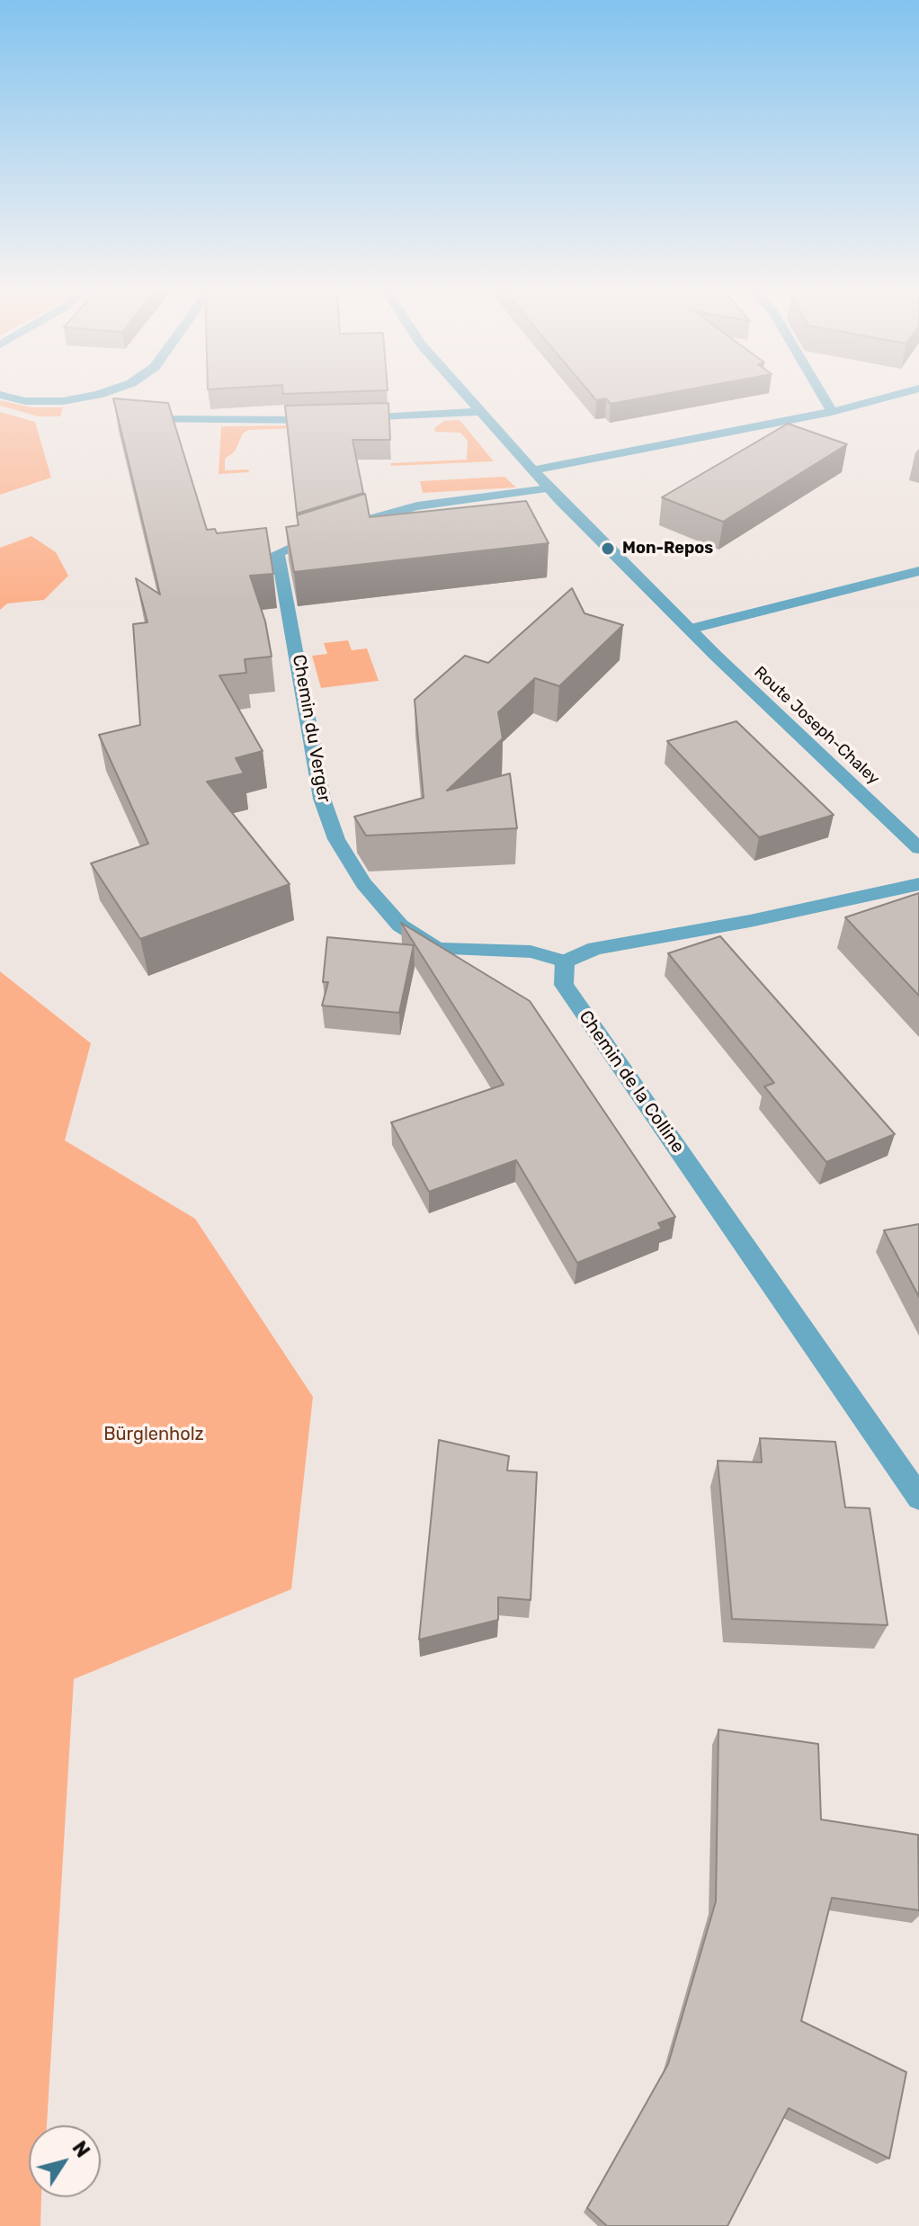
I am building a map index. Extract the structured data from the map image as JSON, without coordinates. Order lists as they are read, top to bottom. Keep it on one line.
{"streets":{"street":["Route Joseph-Chaley","Chemin du Verger","Chemin de la Colline"]},"crossings":[["Route Joseph-Chaley","Chemin du Verger"],["Chemin du Verger","Chemin de la Colline"]],"parks":["Bürglenholz"],"places":["Mon-Repos"],"north":"top right"}
